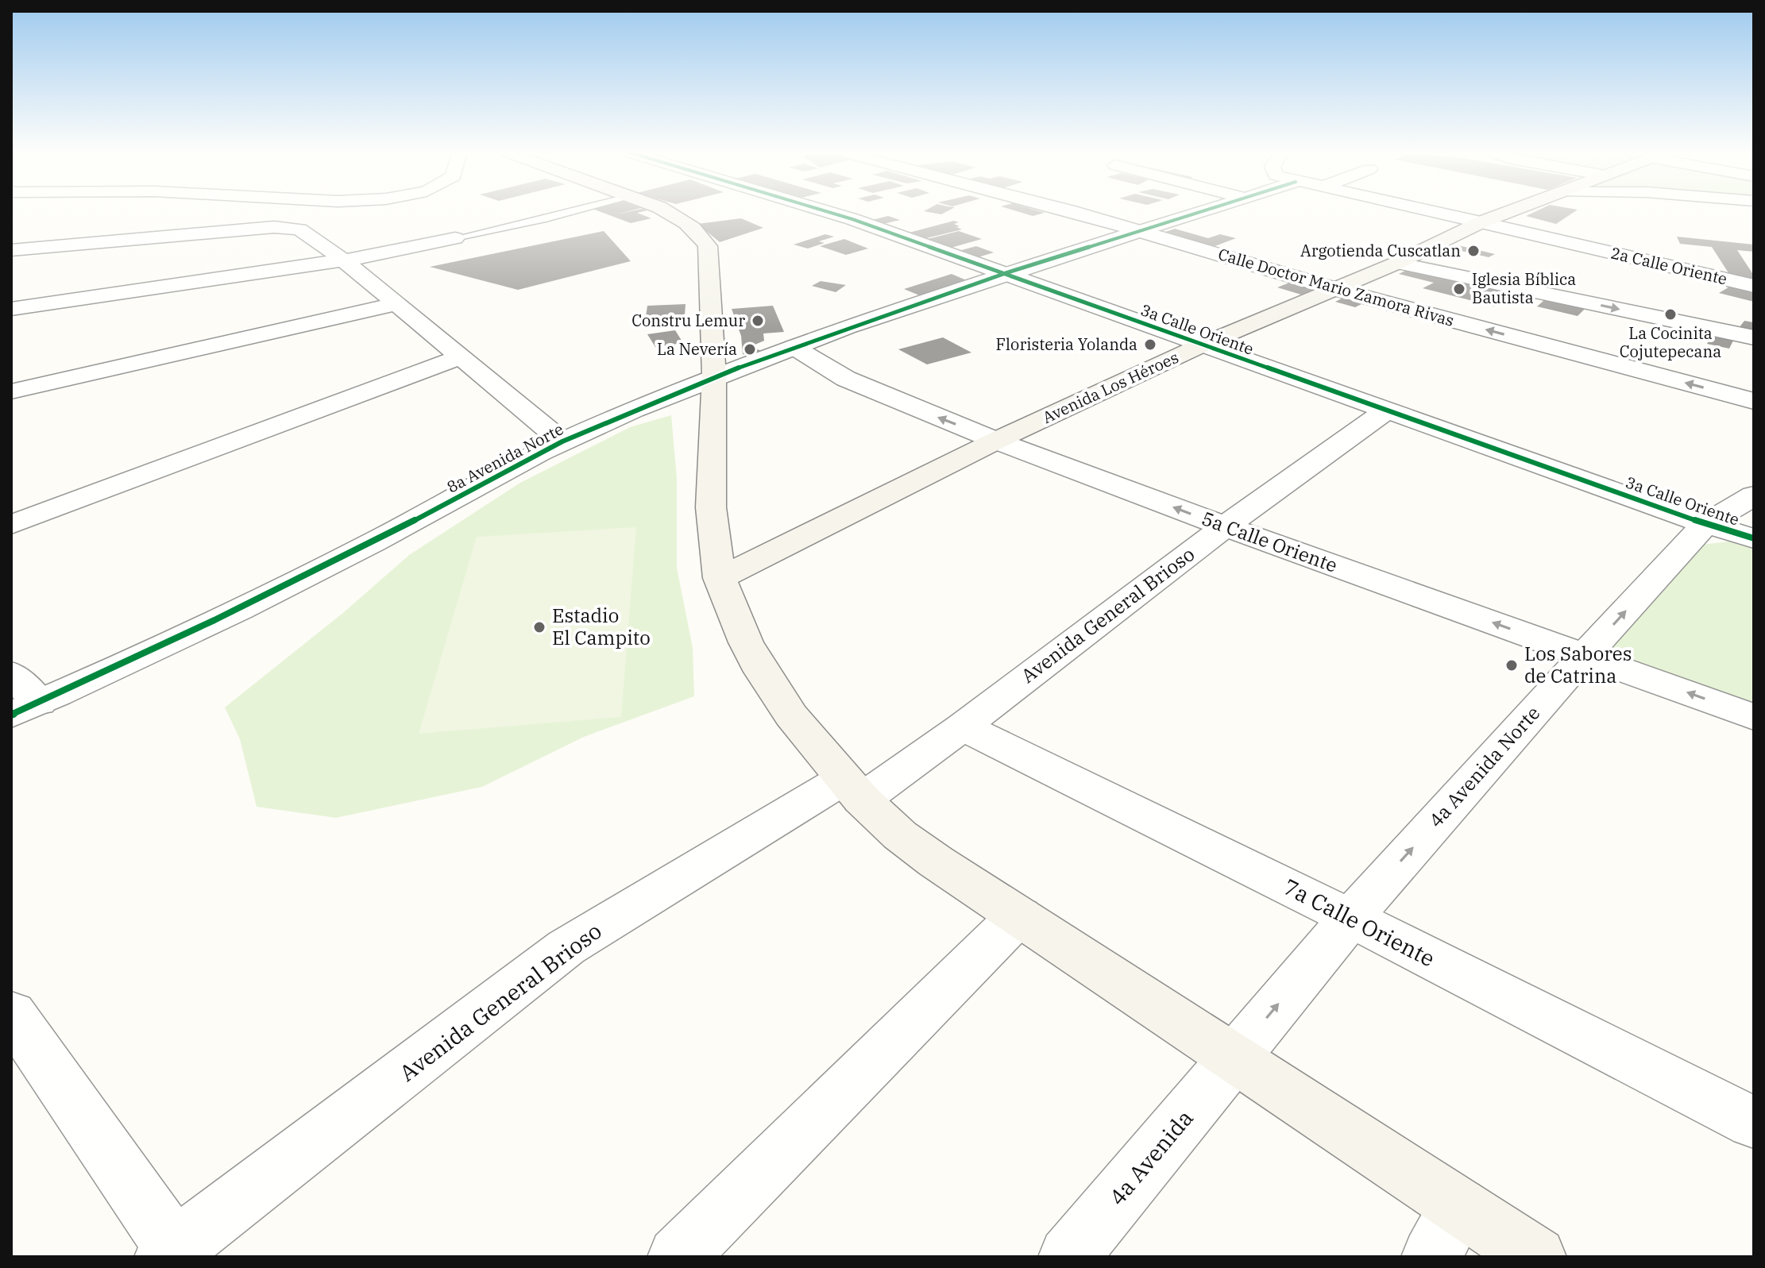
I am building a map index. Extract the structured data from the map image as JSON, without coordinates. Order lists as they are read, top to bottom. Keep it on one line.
{"streets":{"main road":["Avenida Los Héroes"],"street":["2a Calle Oriente","Calle Doctor Mario Zamora Rivas","3a Calle Oriente","8a Avenida Norte","5a Calle Oriente","Avenida General Brioso","4a Avenida Norte","7a Calle Oriente","4a Avenida"]},"crossings":[["2a Calle Oriente","Avenida Los Héroes"],["Calle Doctor Mario Zamora Rivas","Avenida Los Héroes"],["Calle Doctor Mario Zamora Rivas","8a Avenida Norte"],["3a Calle Oriente","Avenida Los Héroes"],["3a Calle Oriente","8a Avenida Norte"],["3a Calle Oriente","Avenida General Brioso"],["3a Calle Oriente","4a Avenida Norte"],["Avenida Los Héroes","5a Calle Oriente"],["8a Avenida Norte","5a Calle Oriente"],["5a Calle Oriente","Avenida General Brioso"],["5a Calle Oriente","4a Avenida Norte"],["Avenida General Brioso","7a Calle Oriente"],["4a Avenida Norte","7a Calle Oriente"],["4a Avenida Norte","4a Avenida"]],"one_way":["5a Calle Oriente","4a Avenida Norte"],"places":["Argotienda Cuscatlan","Iglesia Bíblica Bautista","La Cocinita Cojutepecana","Constru Lemur","Floristeria Yolanda","La Nevería","Estadio El Campito","Los Sabores de Catrina"]}
